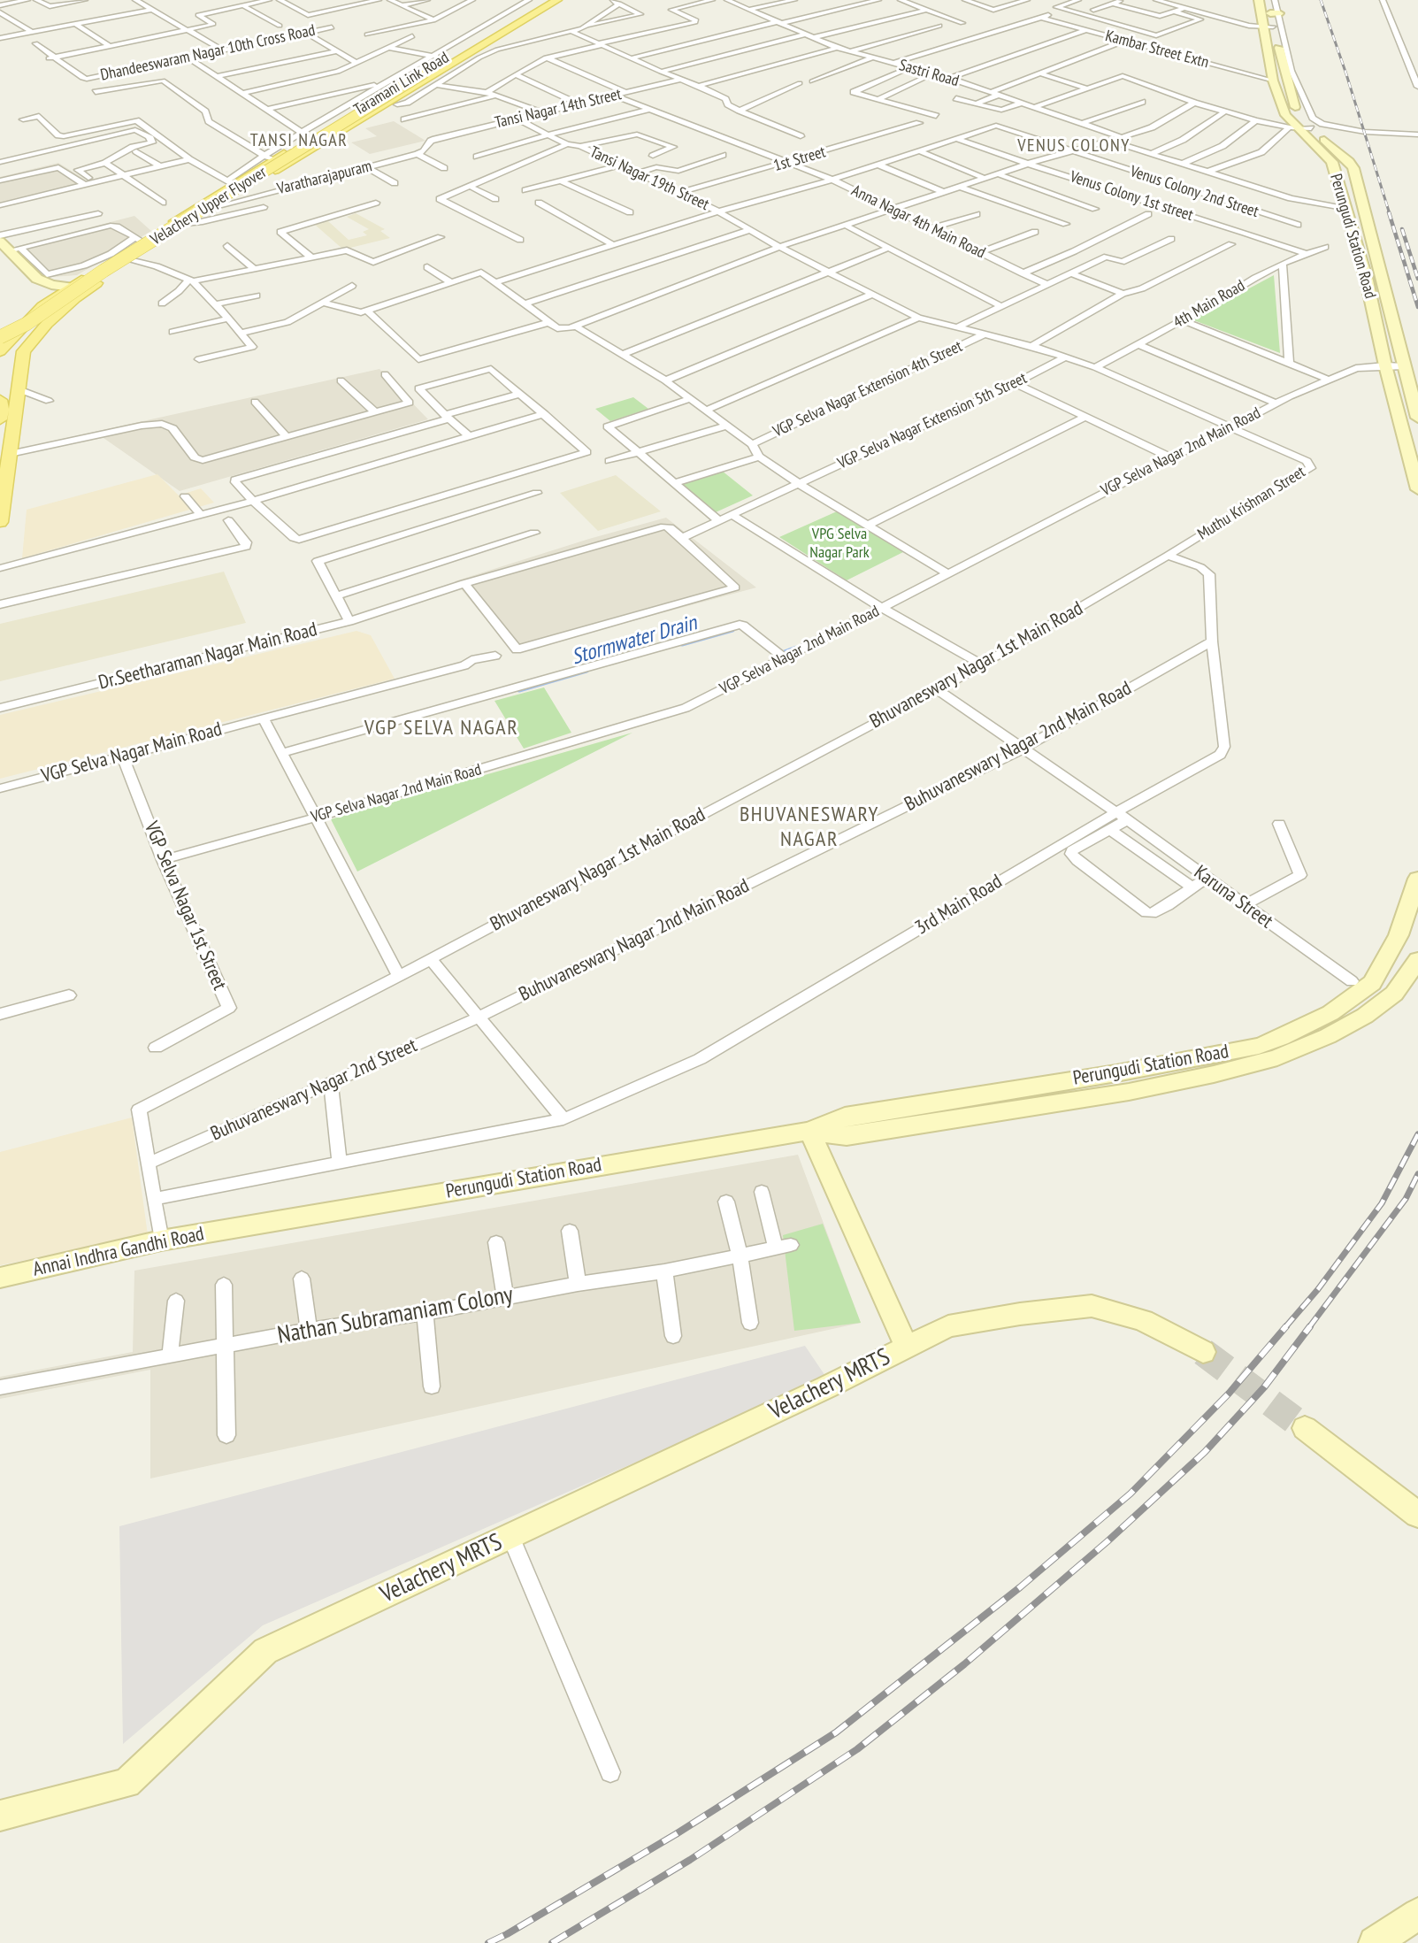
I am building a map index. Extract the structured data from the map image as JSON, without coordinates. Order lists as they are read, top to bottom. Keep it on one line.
{"streets":{"main road":["Taramani Link Road","Velachery Upper Flyover"],"street":["Kambar Street Extn","Dhandeeswaram Nagar 10th Cross Road","Sastri Road","Tansi Nagar 14th Street","1st Street","Varatharajapuram","Tansi Nagar 19th Street","Venus Colony 2nd Street","Venus Colony 1st street","Anna Nagar 4th Main Road","Perungudi Station Road","4th Main Road","VGP Selva Nagar Extension 4th Street","VGP Selva Nagar Extension 5th Street","VGP Selva Nagar 2nd Main Road","Muthu Krishnan Street","Dr.Seetharaman Nagar Main Road","Bhuvaneswary Nagar 1st Main Road","Buhuvaneswary Nagar 2nd Main Road","VGP Selva Nagar Main Road","Karuna Street","3rd Main Road","VGP Selva Nagar 1st Street","Buhuvaneswary Nagar 2nd Street","Annai Indhra Gandhi Road","Nathan Subramaniam Colony","Velachery MRTS"]},"crossings":[["Kambar Street Extn","Perungudi Station Road"],["Taramani Link Road","Varatharajapuram"],["Taramani Link Road","Velachery Upper Flyover"],["Tansi Nagar 14th Street","Varatharajapuram"],["Tansi Nagar 14th Street","Tansi Nagar 19th Street"],["Tansi Nagar 14th Street","Anna Nagar 4th Main Road"],["1st Street","Tansi Nagar 19th Street"],["1st Street","Anna Nagar 4th Main Road"],["Tansi Nagar 19th Street","Venus Colony 2nd Street"],["Tansi Nagar 19th Street","4th Main Road"],["Tansi Nagar 19th Street","VGP Selva Nagar Extension 4th Street"],["Tansi Nagar 19th Street","VGP Selva Nagar Extension 5th Street"],["Tansi Nagar 19th Street","VGP Selva Nagar 2nd Main Road"],["Tansi Nagar 19th Street","Muthu Krishnan Street"],["Venus Colony 2nd Street","Venus Colony 1st street"],["Venus Colony 2nd Street","Anna Nagar 4th Main Road"],["Venus Colony 1st street","4th Main Road"],["Perungudi Station Road","VGP Selva Nagar 2nd Main Road"],["Perungudi Station Road","Annai Indhra Gandhi Road"],["Perungudi Station Road","Velachery MRTS"],["VGP Selva Nagar Extension 5th Street","Dr.Seetharaman Nagar Main Road"],["VGP Selva Nagar 2nd Main Road","Muthu Krishnan Street"],["VGP Selva Nagar 2nd Main Road","VGP Selva Nagar 1st Street"],["Muthu Krishnan Street","Bhuvaneswary Nagar 1st Main Road"],["Bhuvaneswary Nagar 1st Main Road","Karuna Street"],["Bhuvaneswary Nagar 1st Main Road","3rd Main Road"],["Bhuvaneswary Nagar 1st Main Road","Buhuvaneswary Nagar 2nd Street"],["Bhuvaneswary Nagar 1st Main Road","Annai Indhra Gandhi Road"],["Buhuvaneswary Nagar 2nd Main Road","Karuna Street"],["Buhuvaneswary Nagar 2nd Main Road","3rd Main Road"],["Buhuvaneswary Nagar 2nd Main Road","Buhuvaneswary Nagar 2nd Street"],["VGP Selva Nagar Main Road","VGP Selva Nagar 1st Street"],["Karuna Street","3rd Main Road"]],"districts":["TANSI NAGAR","VENUS COLONY","VGP SELVA NAGAR","BHUVANESWARY NAGAR"],"water":["Stormwater Drain"],"parks":["VPG Selva Nagar Park"]}
